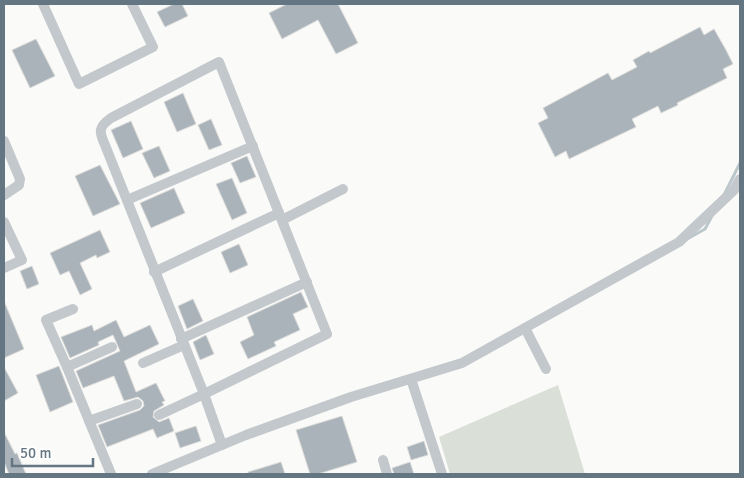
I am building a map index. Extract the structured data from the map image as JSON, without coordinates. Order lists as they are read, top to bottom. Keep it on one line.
{"scale_bar":"50 m"}
